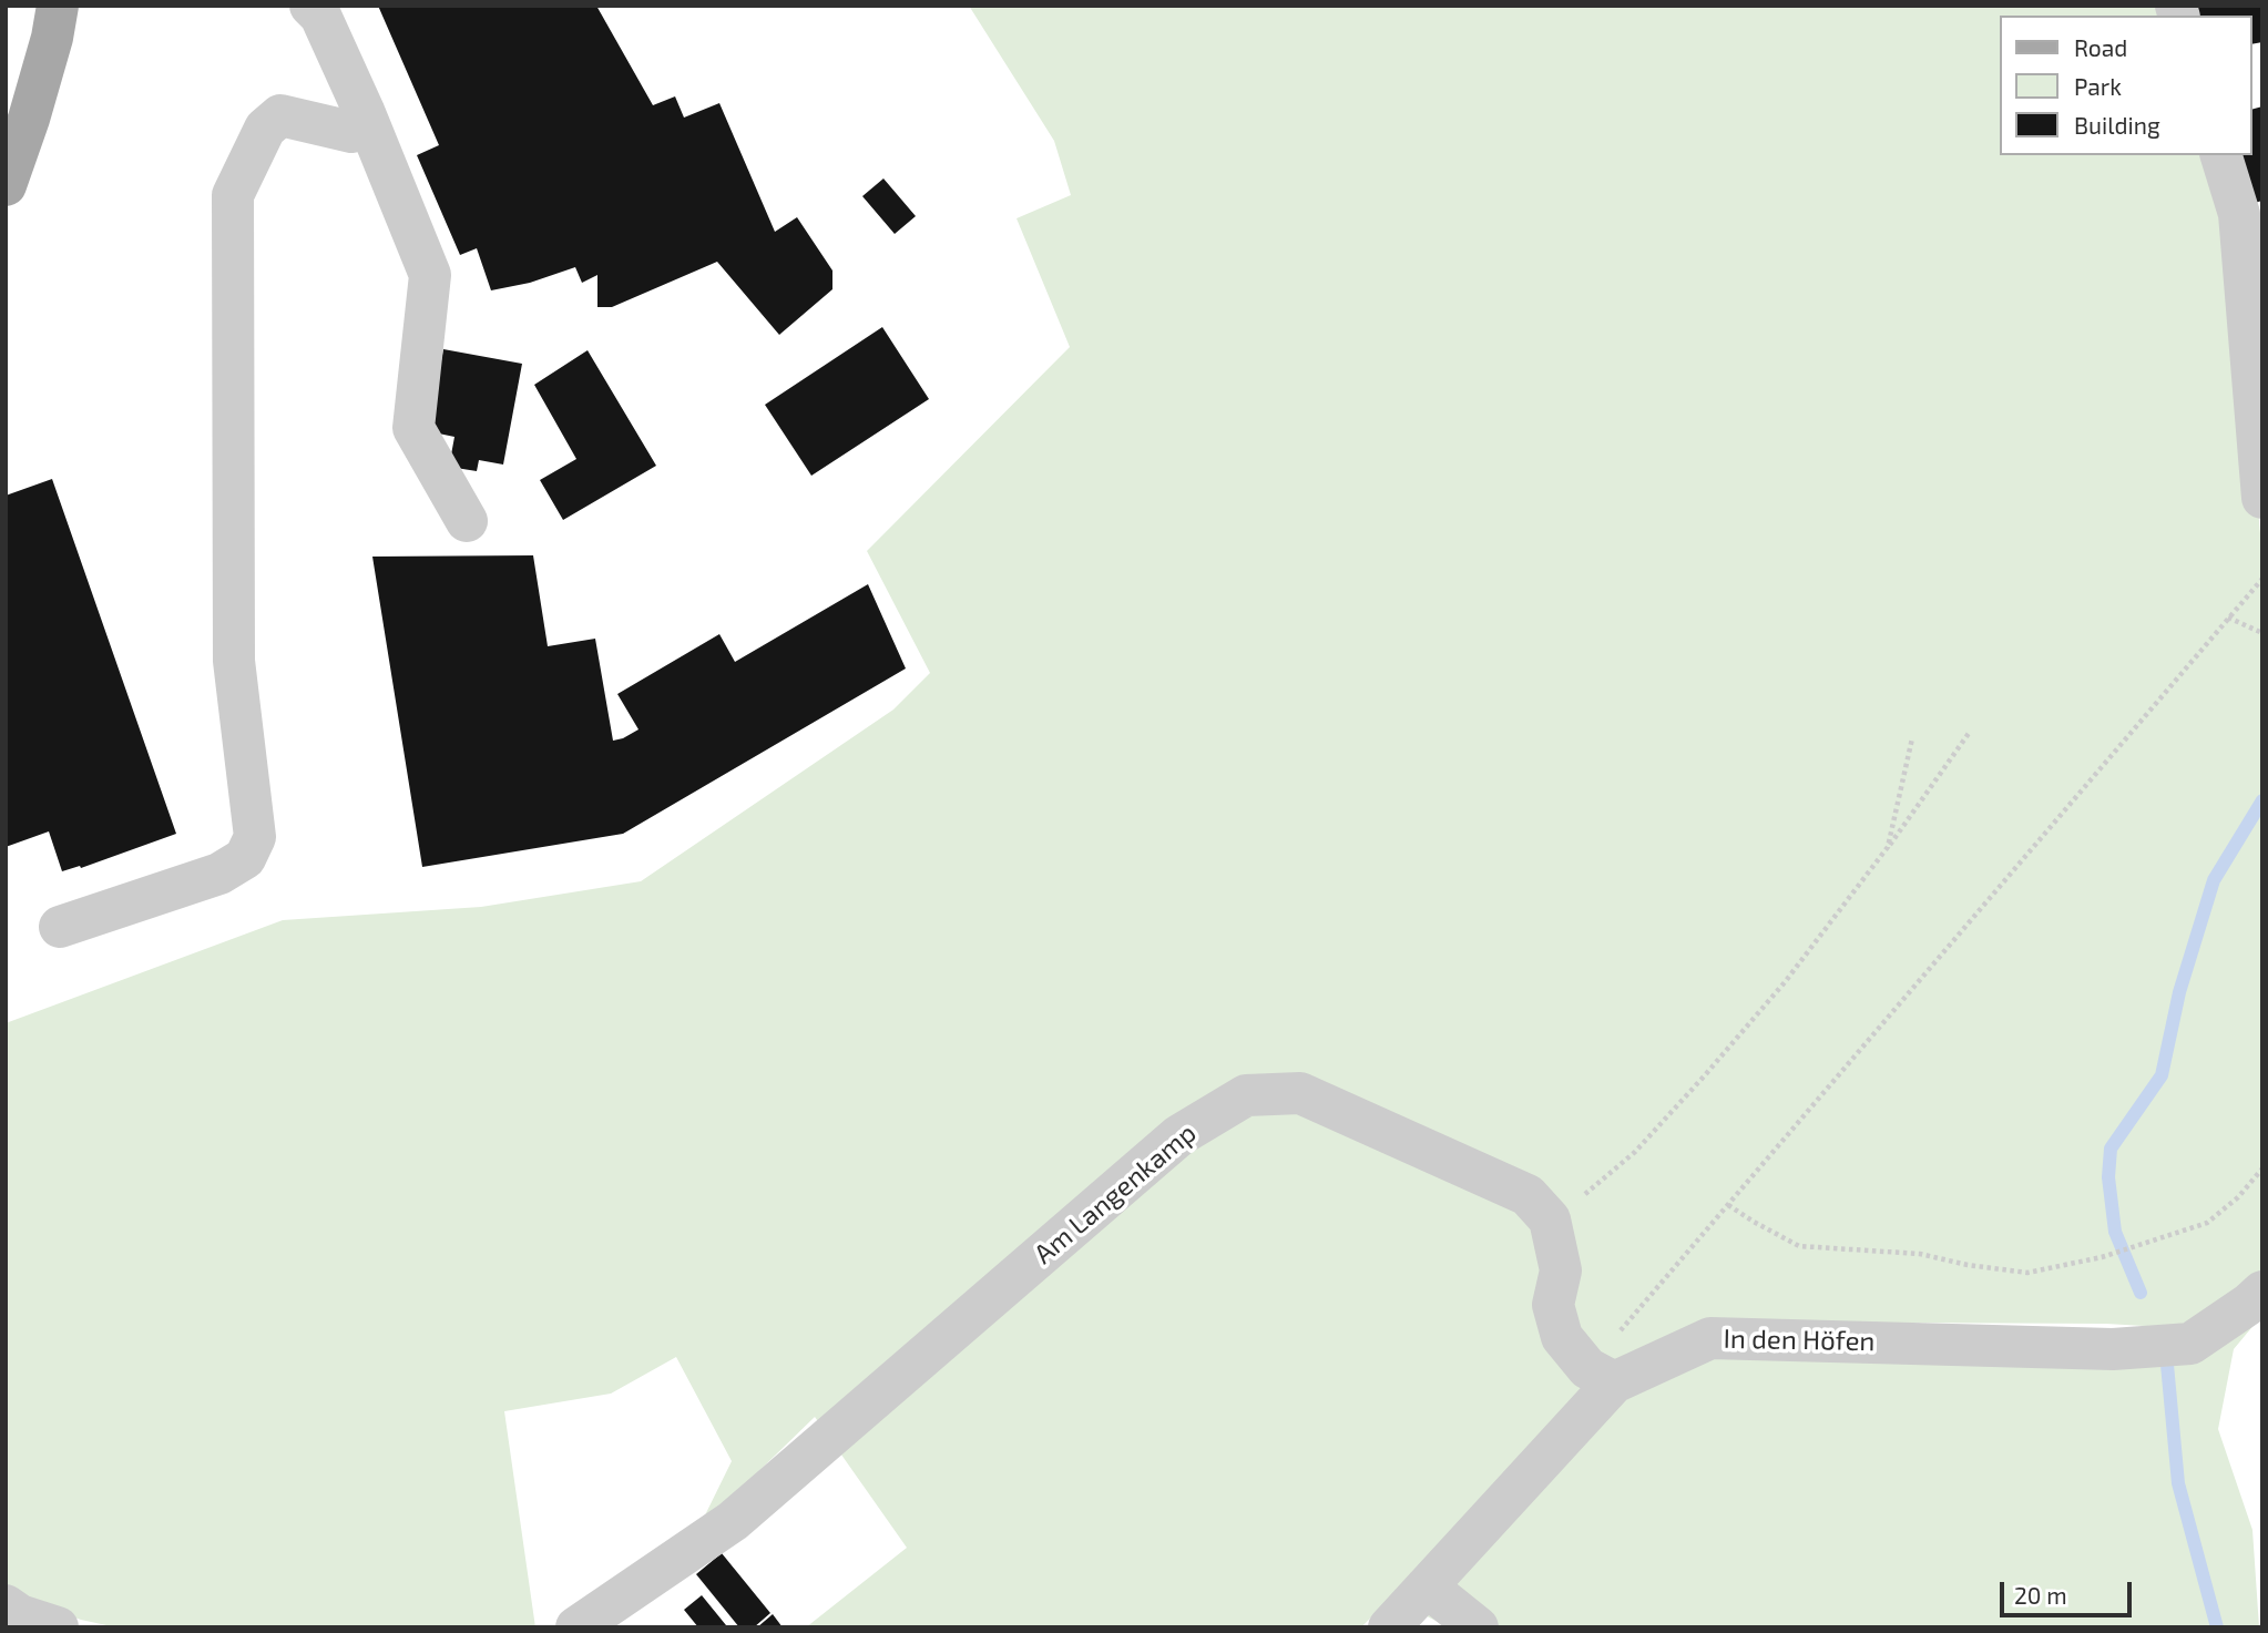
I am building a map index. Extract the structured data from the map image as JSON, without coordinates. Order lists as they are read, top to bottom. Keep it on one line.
{"streets":{"street":["Am Langenkamp","In den Höfen"]},"legend":["Road","Park","Building"],"scale_bar":"20 m"}
